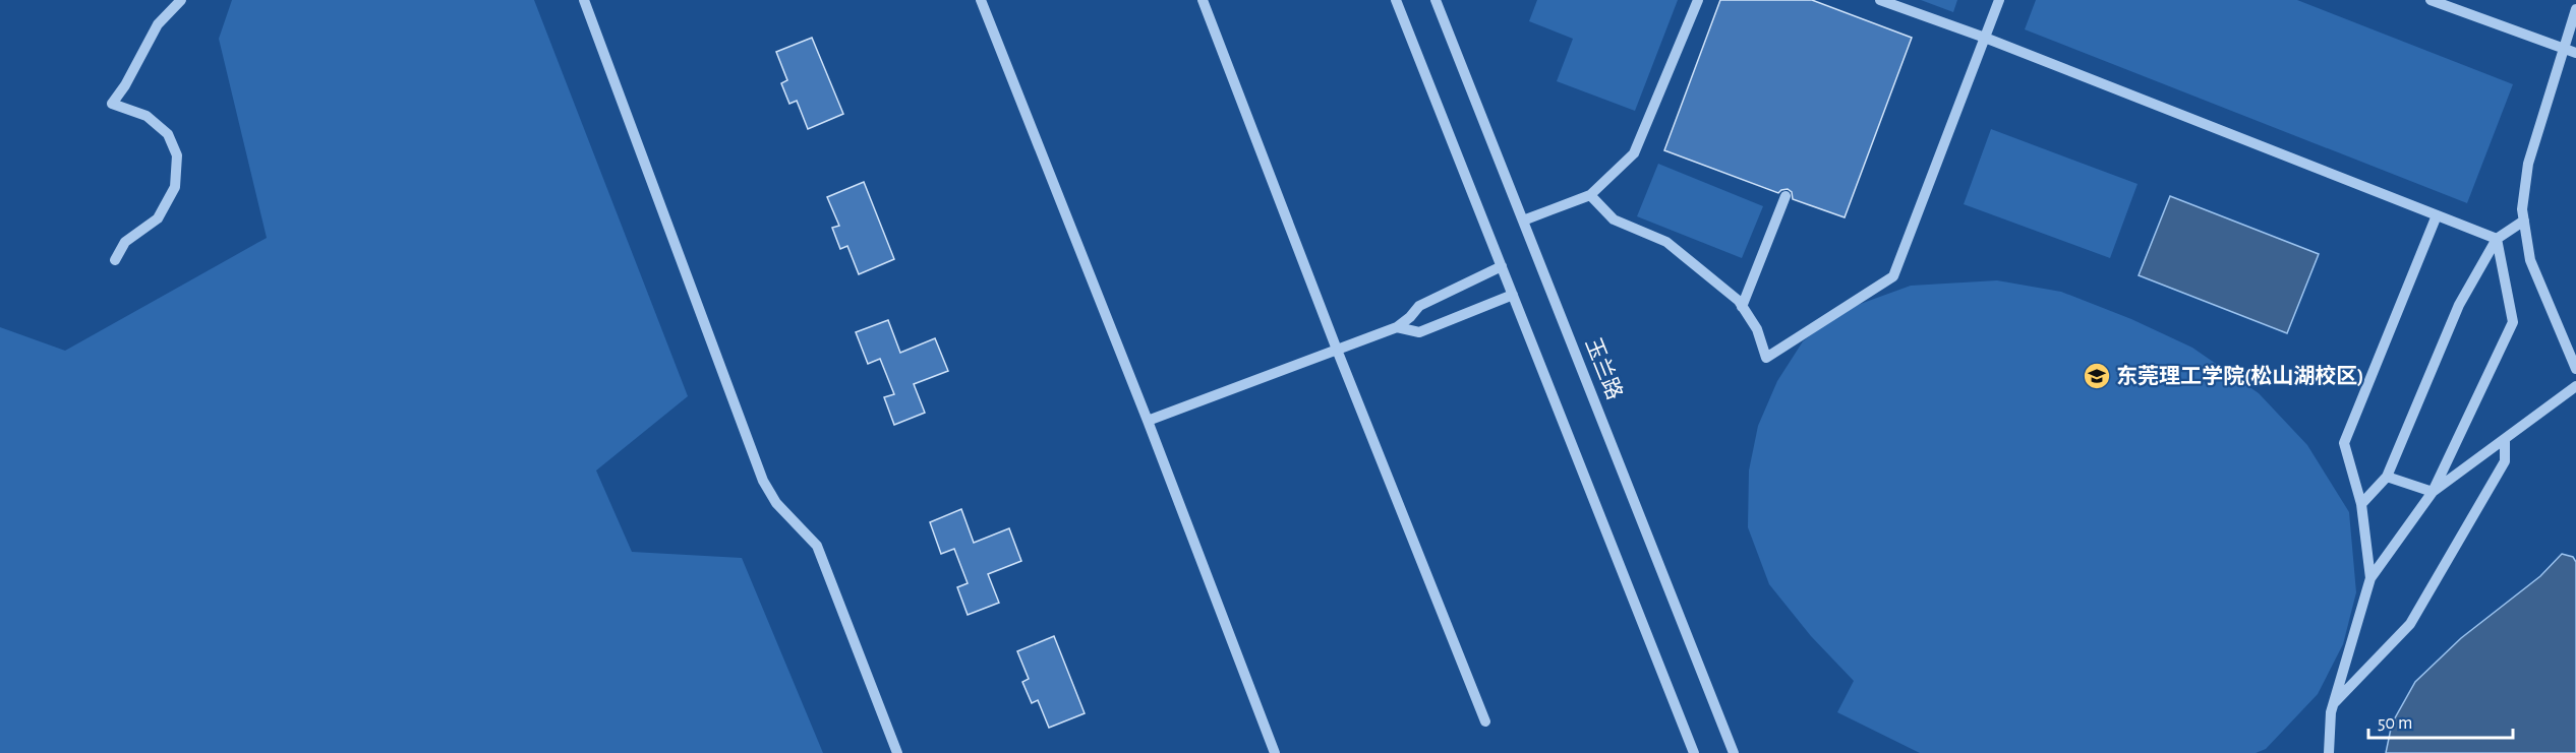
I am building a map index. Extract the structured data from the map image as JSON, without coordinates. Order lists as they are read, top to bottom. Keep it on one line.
{"streets":{"street":["玉兰路"]},"places":{"school or university":["东莞理工学院(松山湖校区)"]},"scale_bar":"50 m"}
